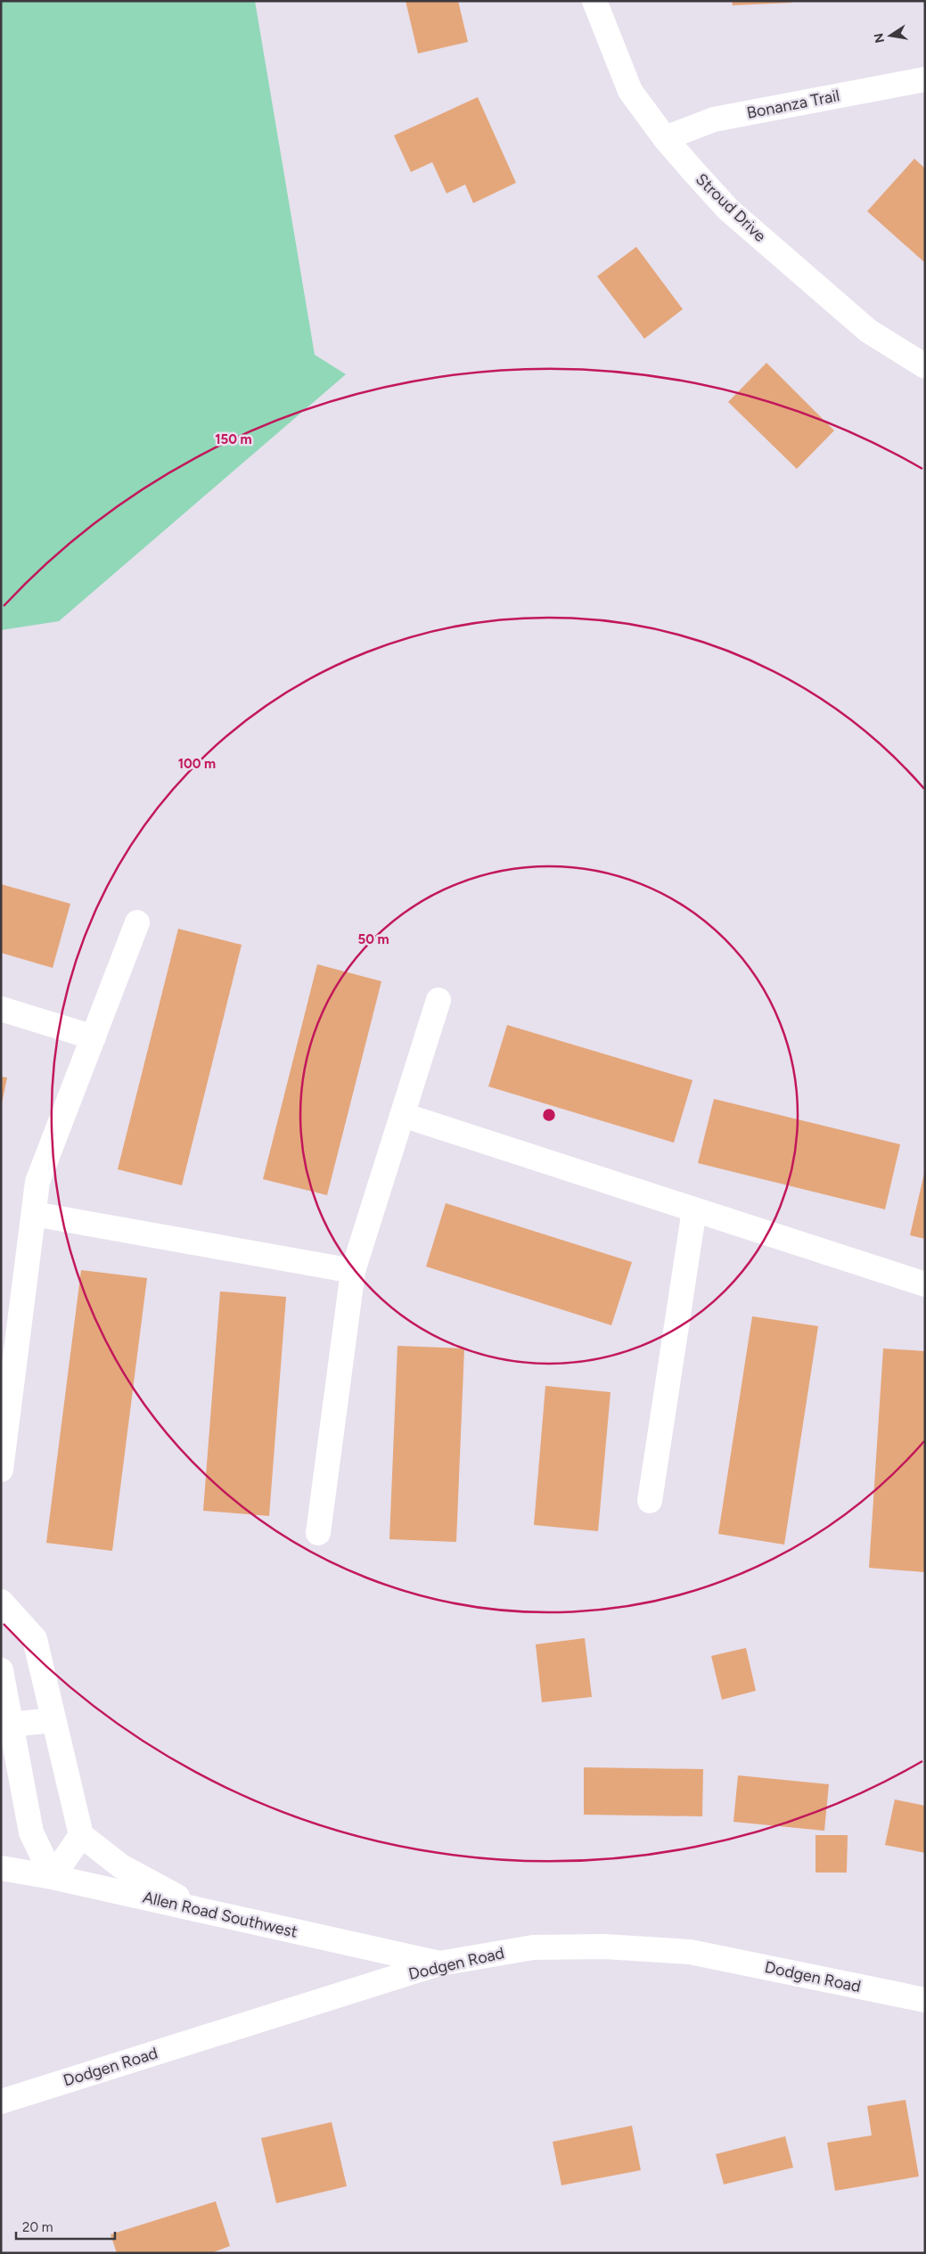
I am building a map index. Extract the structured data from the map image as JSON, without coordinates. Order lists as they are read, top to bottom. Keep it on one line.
{"streets":{"street":["Bonanza Trail","Stroud Drive","Allen Road Southwest","Dodgen Road"]},"crossings":[["Bonanza Trail","Stroud Drive"],["Allen Road Southwest","Dodgen Road"]],"scale_bar":"20 m","north":"left","rings":["150 m","100 m","50 m"]}
